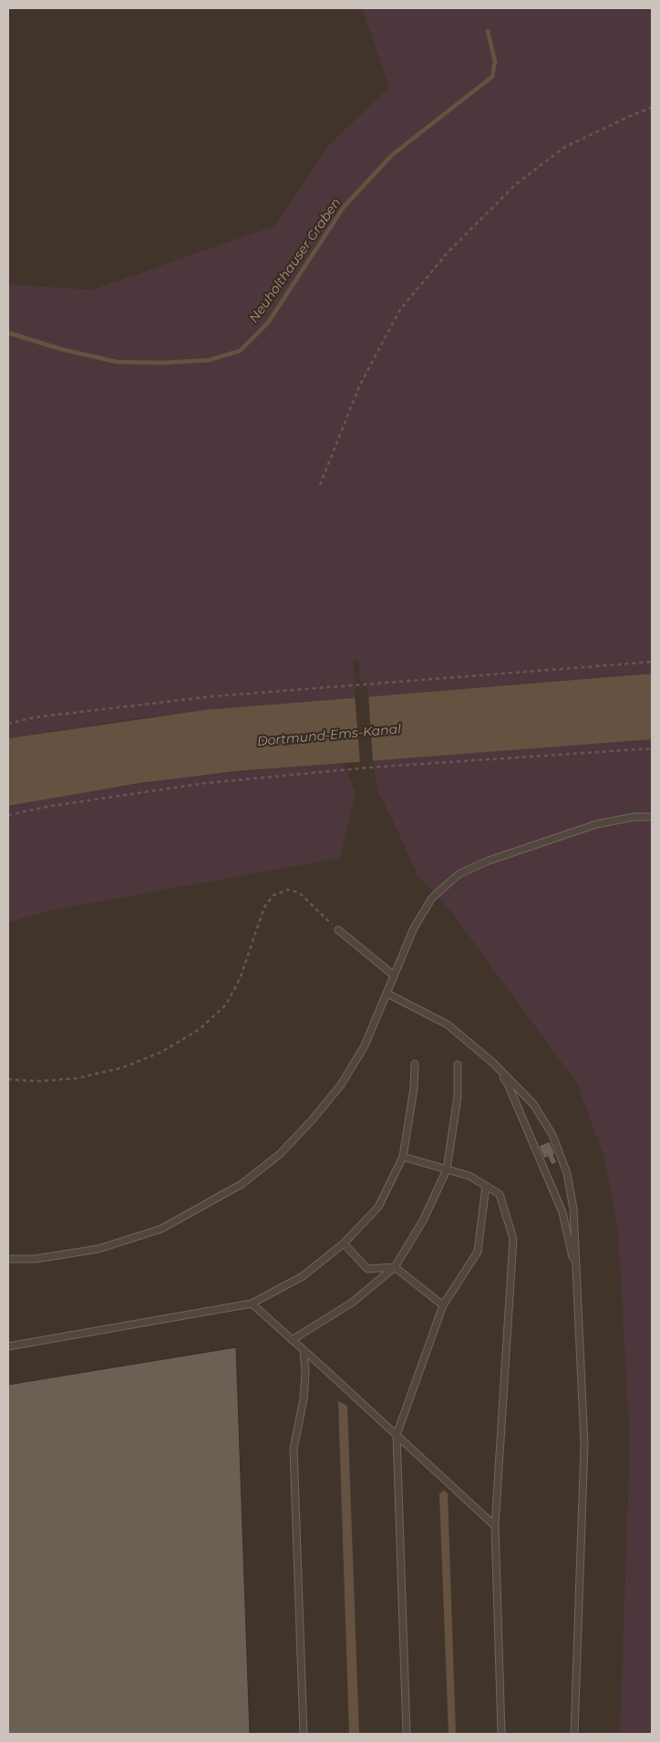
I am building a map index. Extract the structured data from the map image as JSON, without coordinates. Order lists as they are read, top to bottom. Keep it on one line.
{"water":["Neuholthauser Graben","Dortmund-Ems-Kanal"]}
